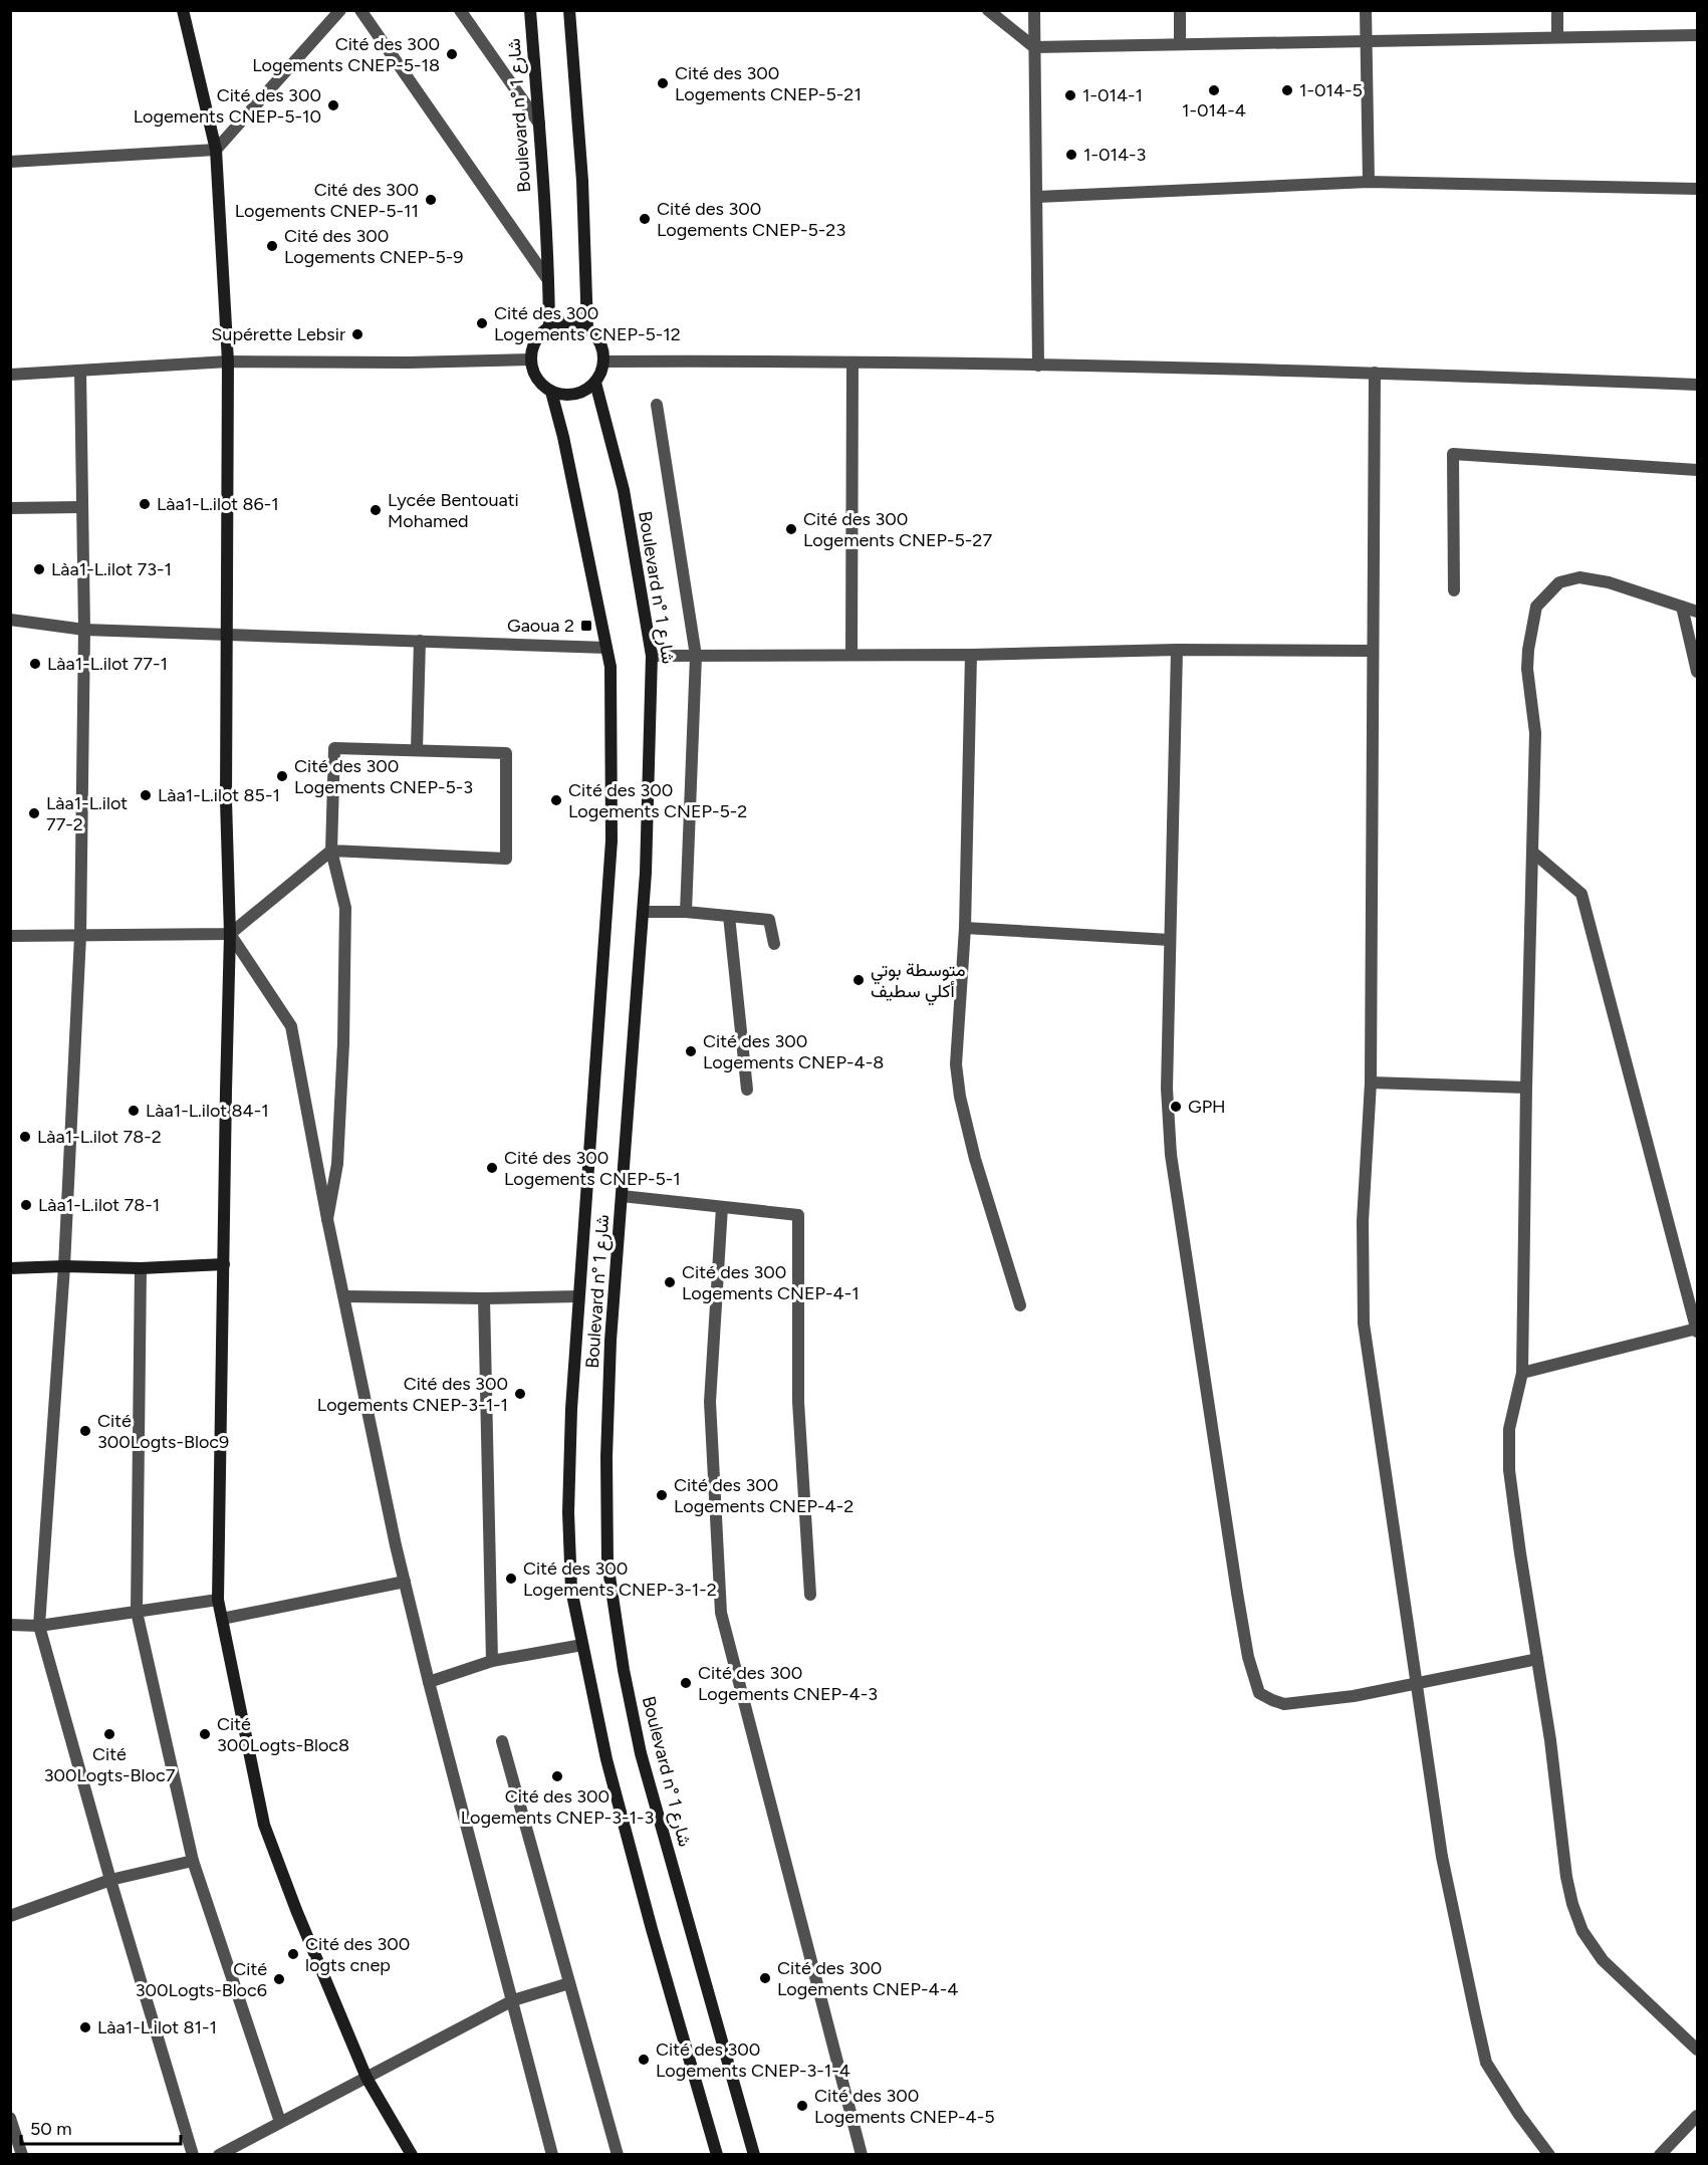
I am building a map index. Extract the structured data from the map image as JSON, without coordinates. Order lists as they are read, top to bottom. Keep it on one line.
{"streets":{"main road":["Boulevard n° شارع 1"]},"places":{"other":["Cité des 300 Logements CNEP-5-18","Cité des 300 Logements CNEP-5-21","1-014-4","1-014-5","1-014-1","Cité des 300 Logements CNEP-5-10","1-014-3","Cité des 300 Logements CNEP-5-11","Cité des 300 Logements CNEP-5-23","Cité des 300 Logements CNEP-5-9","Cité des 300 Logements CNEP-5-12","Supérette Lebsir","Làa1-L.ilot 86-1","Lycée Bentouati Mohamed","Cité des 300 Logements CNEP-5-27","Làa1-L.ilot 73-1","Làa1-L.ilot 77-1","Cité des 300 Logements CNEP-5-3","Làa1-L.ilot 85-1","Cité des 300 Logements CNEP-5-2","Làa1-L.ilot 77-2","متوسطة بوتي أكلي سطيف","Cité des 300 Logements CNEP-4-8","GPH","Làa1-L.ilot 84-1","Làa1-L.ilot 78-2","Cité des 300 Logements CNEP-5-1","Làa1-L.ilot 78-1","Cité des 300 Logements CNEP-4-1","Cité des 300 Logements CNEP-3-1-1","Cité 300Logts-Bloc9","Cité des 300 Logements CNEP-4-2","Cité des 300 Logements CNEP-3-1-2","Cité des 300 Logements CNEP-4-3","Cité 300Logts-Bloc7","Cité 300Logts-Bloc8","Cité des 300 Logements CNEP-3-1-3","Cité des 300 logts cnep","Cité des 300 Logements CNEP-4-4","Cité 300Logts-Bloc6","Làa1-L.ilot 81-1","Cité des 300 Logements CNEP-3-1-4","Cité des 300 Logements CNEP-4-5"],"transit":["Gaoua 2"]},"scale_bar":"50 m"}
